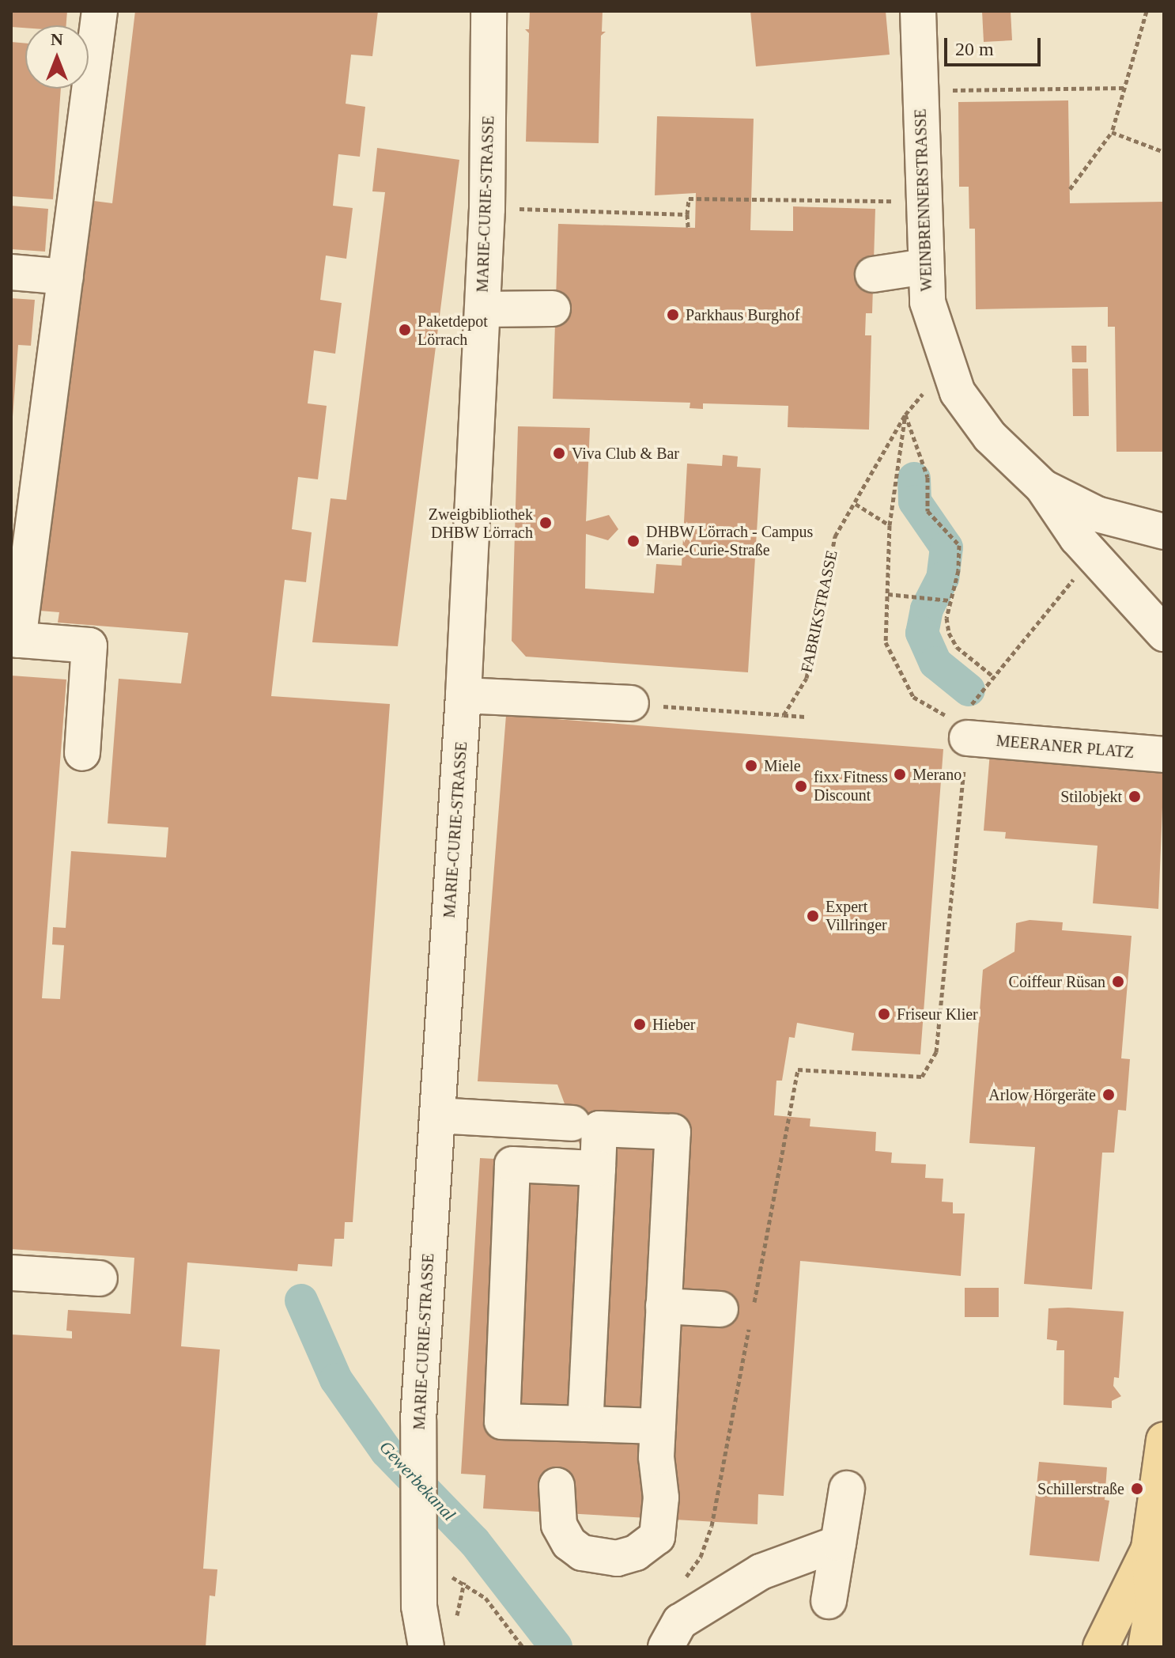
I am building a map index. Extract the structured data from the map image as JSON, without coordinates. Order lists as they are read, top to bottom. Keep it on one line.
{"streets":{"street":["WEINBRENNERSTRASSE","MARIE-CURIE-STRASSE","MEERANER PLATZ"],"path":["FABRIKSTRASSE"]},"crossings":[["WEINBRENNERSTRASSE","FABRIKSTRASSE"]],"water":["Gewerbekanal"],"places":["Parkhaus Burghof","Paketdepot Lörrach","Viva Club & Bar","Zweigbibliothek DHBW Lörrach","DHBW Lörrach - Campus Marie-Curie-Straße","Miele","Merano","fixx Fitness Discount","Stilobjekt","Expert Villringer","Coiffeur Rüsan","Friseur Klier","Hieber","Arlow Hörgeräte","Schillerstraße"],"scale_bar":"20 m","north":"top"}
